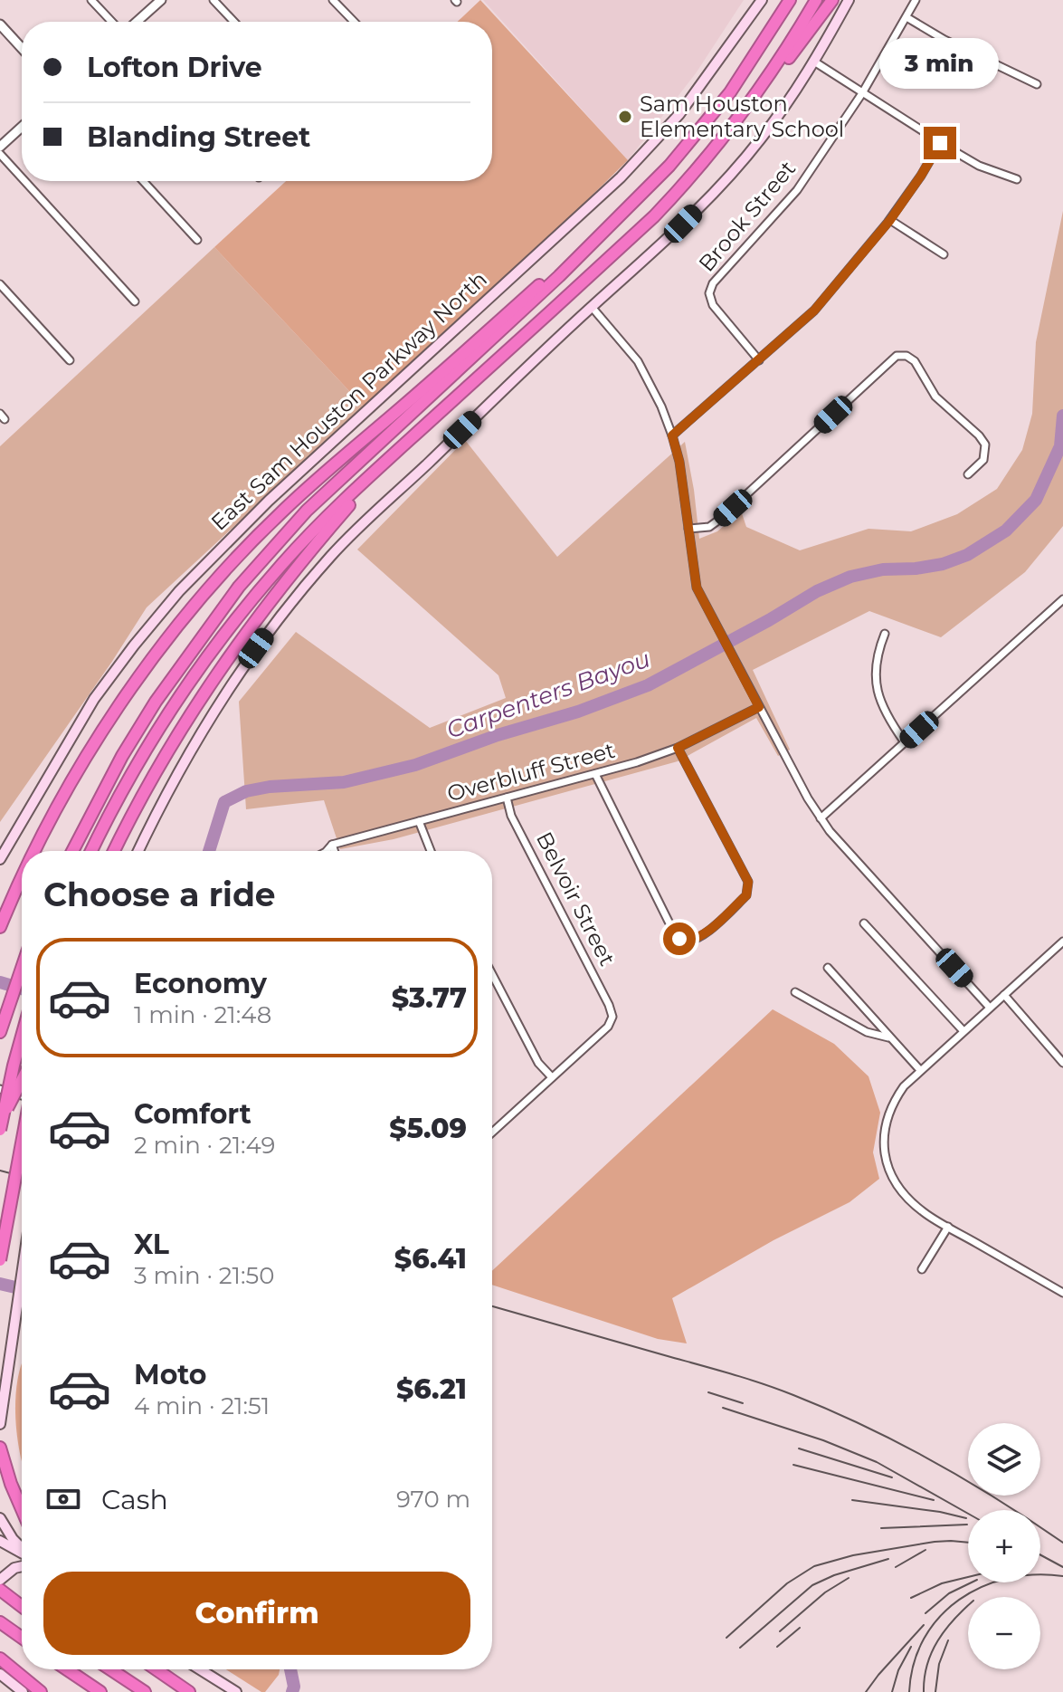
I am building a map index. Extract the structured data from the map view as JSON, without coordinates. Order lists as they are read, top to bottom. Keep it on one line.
{"streets":{"main road":["East Sam Houston Parkway North"],"street":["Brook Street","Overbluff Street","Belvoir Street"]},"crossings":[["Overbluff Street","Belvoir Street"]],"water":["Carpenters Bayou"],"places":["Sam Houston Elementary School"],"page":{"banner":["Lofton Drive","Blanding Street"],"bubble":"3 min","heading":"Choose a ride","list":[{"name":"Economy","note":"1 min · 21:48","value":"$3.77"},{"name":"Comfort","note":"2 min · 21:49","value":"$5.09"},{"name":"XL","note":"3 min · 21:50","value":"$6.41"},{"name":"Moto","note":"4 min · 21:51","value":"$6.21"}],"map_buttons":["+","−"],"pay":["Cash","970 m"],"buttons":"Confirm"}}
